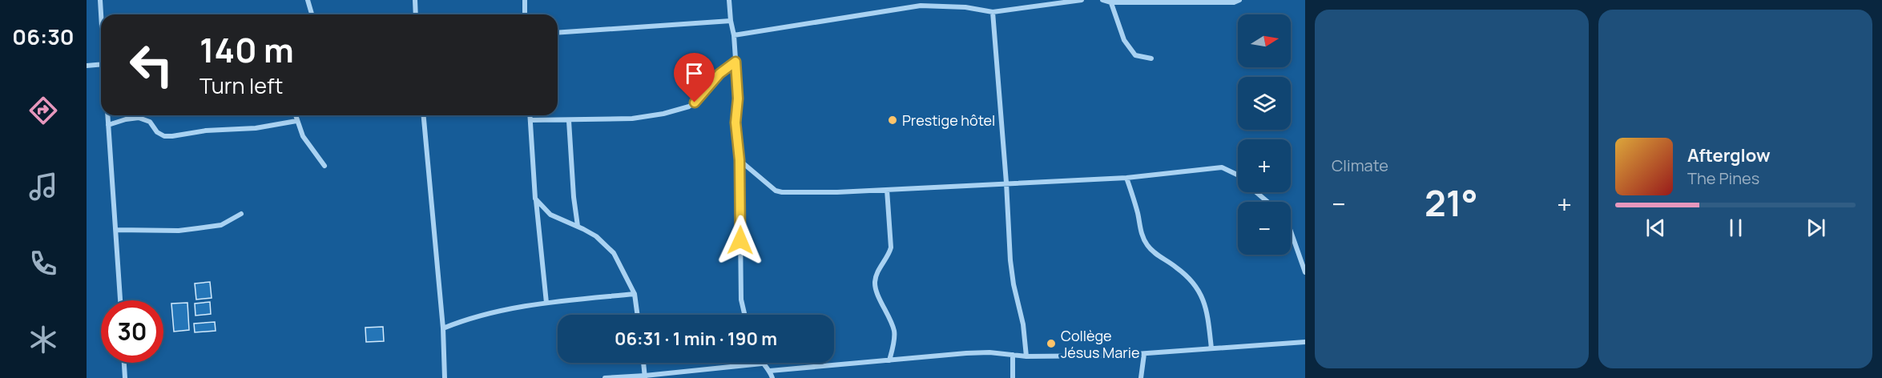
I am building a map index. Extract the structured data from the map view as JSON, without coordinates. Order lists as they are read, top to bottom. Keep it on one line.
{"places":["Prestige hôtel","Collège Jésus Marie"],"north":"right","page":{"tabs":"06:30","tile":"Climate","map_buttons":["+","−"],"turn":["140 m","Turn left"],"song":["Afterglow","The Pines"],"heat":["−","21°","+"],"limit":"30","trip":"06:31 · 1 min · 190 m"}}
